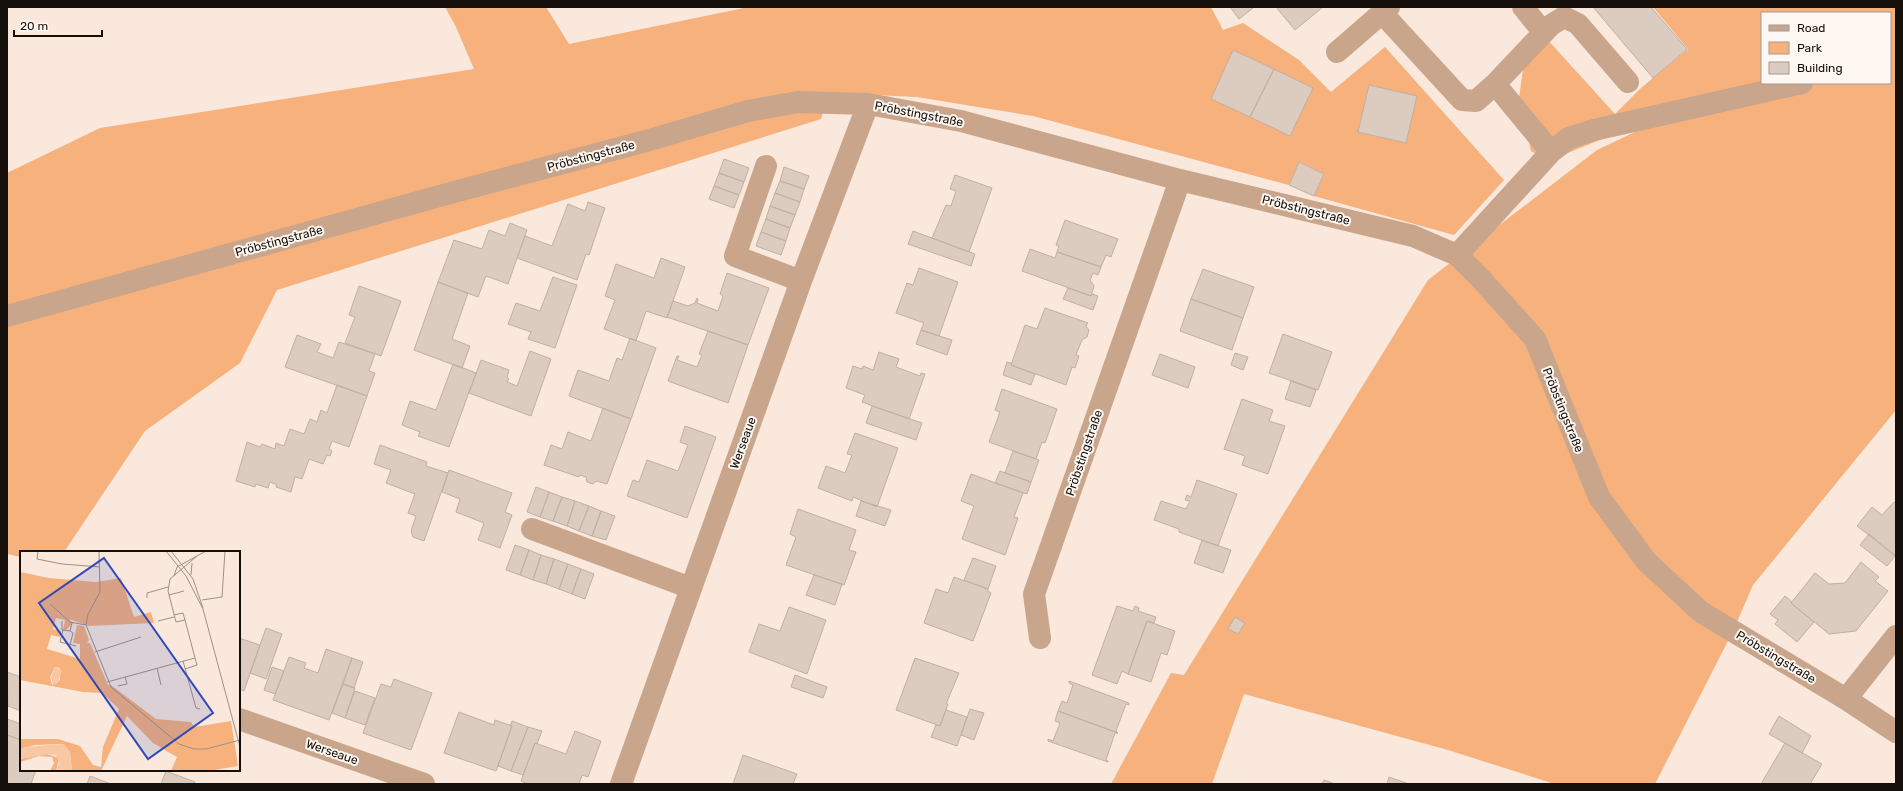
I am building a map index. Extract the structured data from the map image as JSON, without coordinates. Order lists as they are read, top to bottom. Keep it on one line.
{"streets":{"street":["Pröbstingstraße","Werseaue"]},"crossings":[["Pröbstingstraße","Werseaue"]],"legend":["Road","Park","Building"],"scale_bar":"20 m"}
